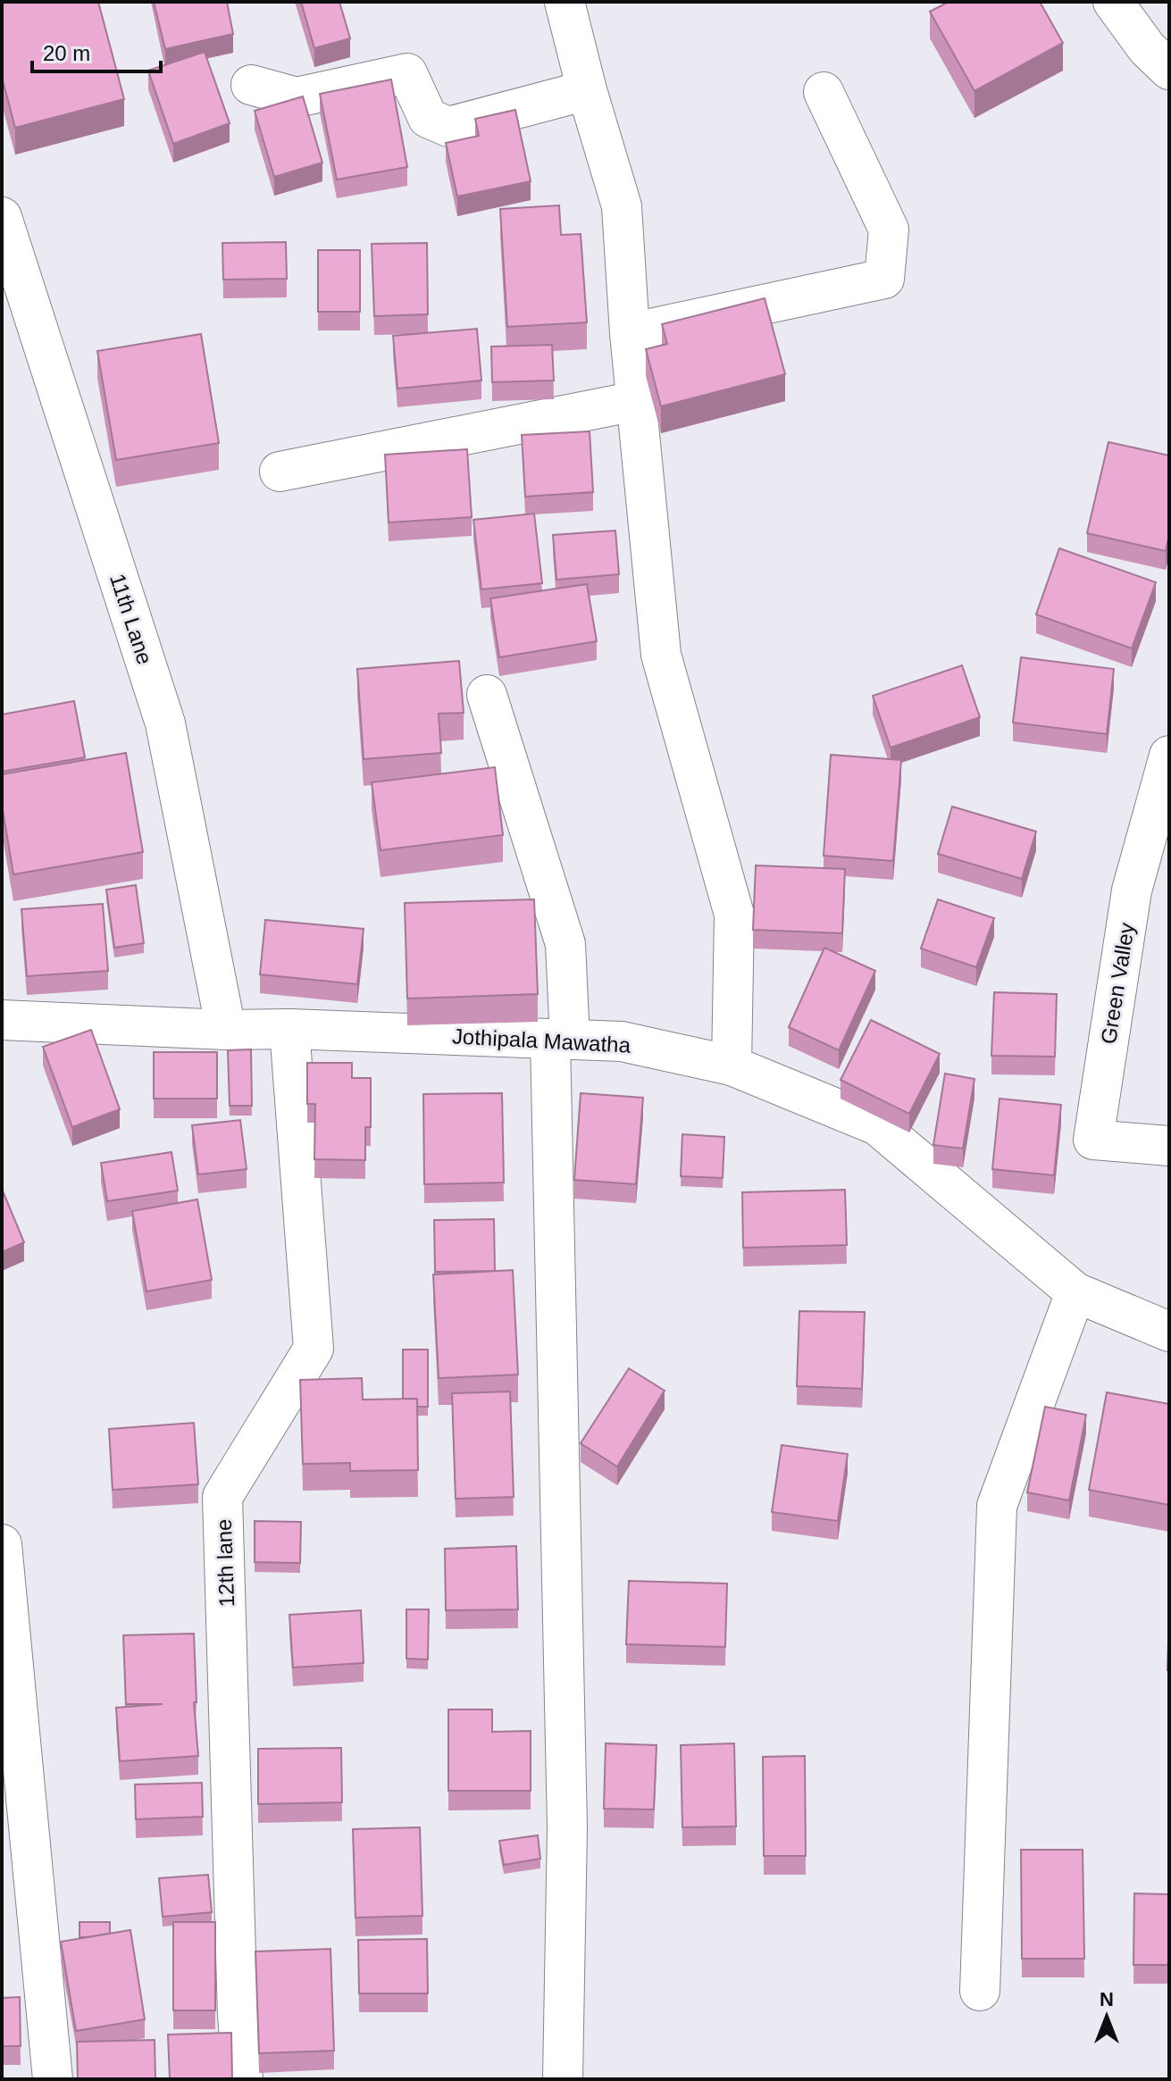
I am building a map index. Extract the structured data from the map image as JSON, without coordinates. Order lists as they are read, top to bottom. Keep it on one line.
{"streets":{"street":["11th Lane","Green Valley","Jothipala Mawatha","12th lane"]},"crossings":[["11th Lane","Jothipala Mawatha"],["Jothipala Mawatha","12th lane"]],"scale_bar":"20 m","north":"top"}
